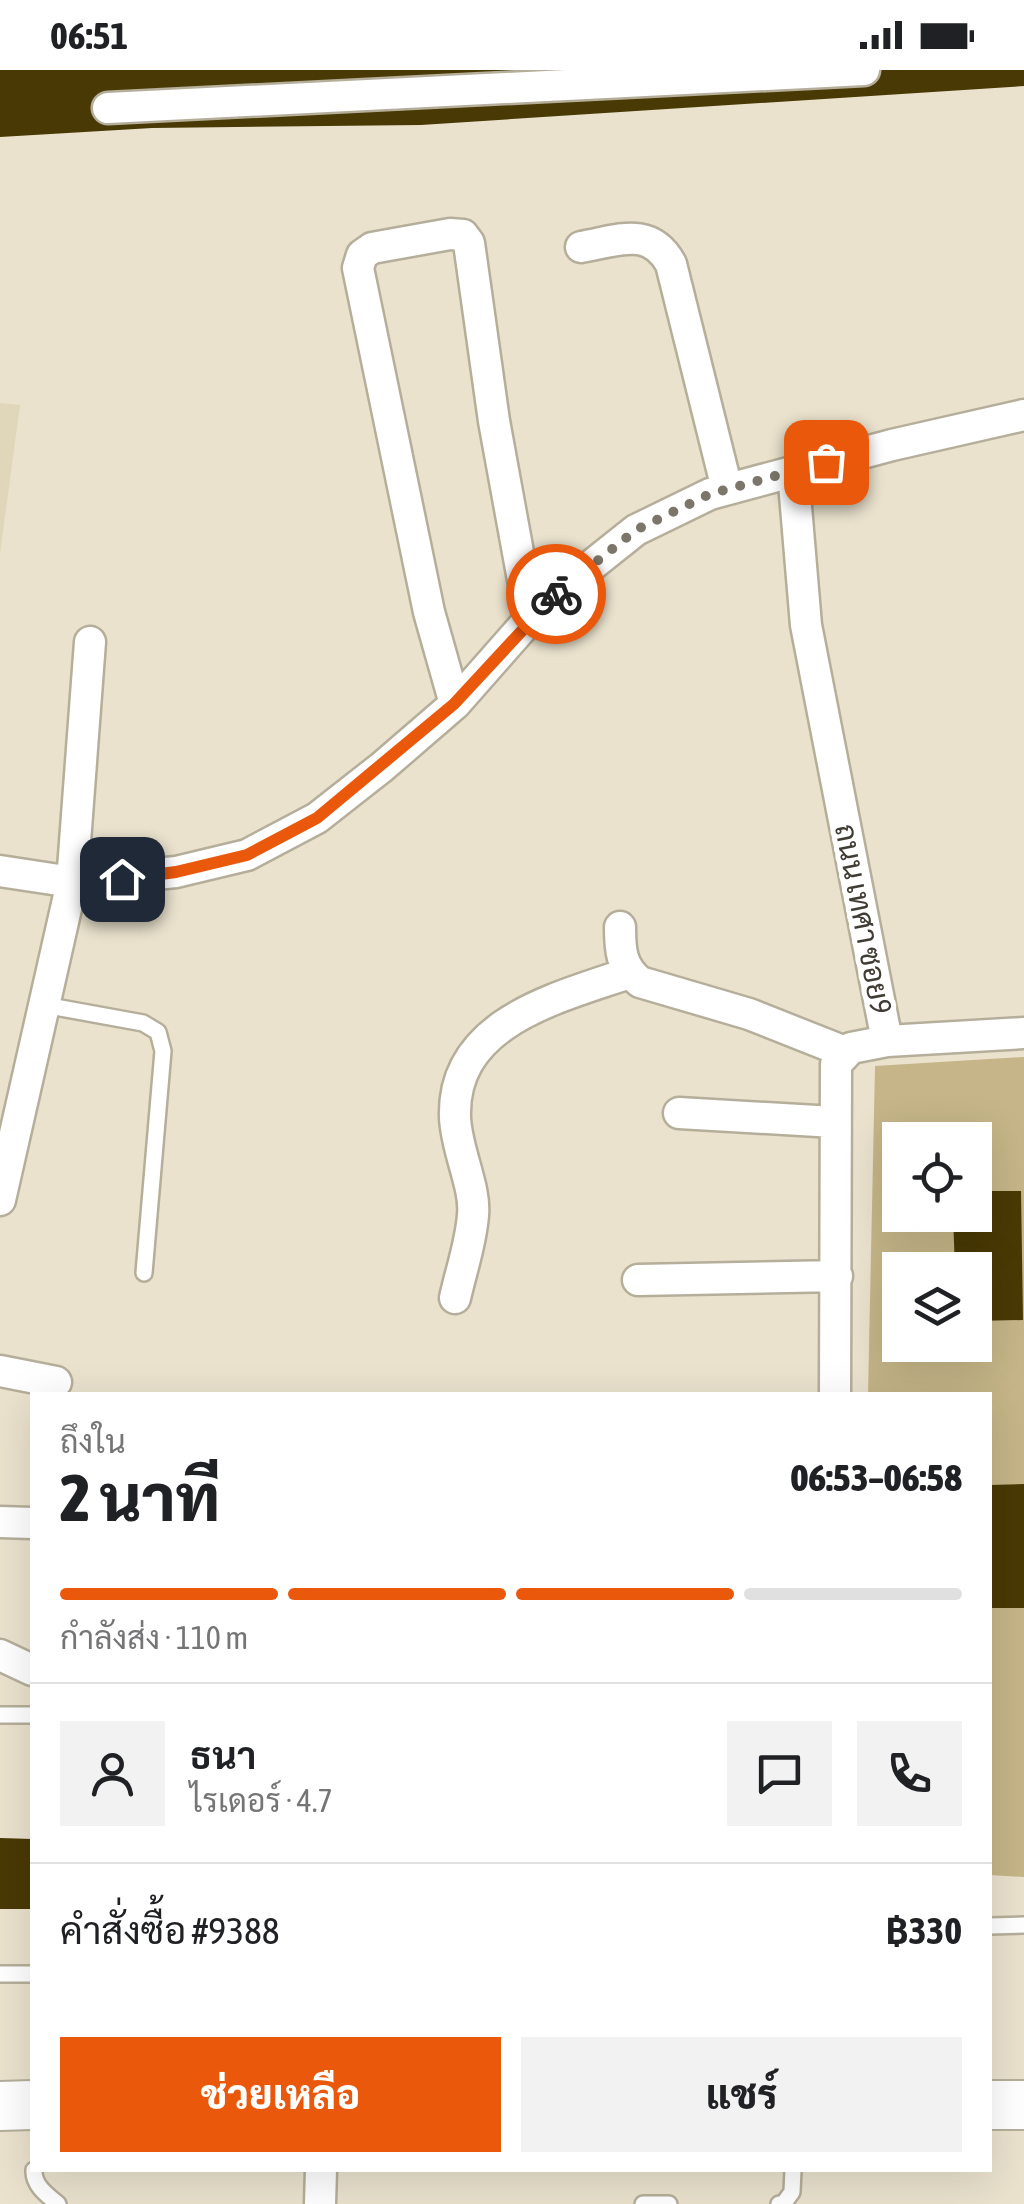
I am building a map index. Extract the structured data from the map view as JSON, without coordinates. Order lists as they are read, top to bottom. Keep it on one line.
{"streets":{"street":["ถนน เทศา ซอย9"]},"page":{"status":"06:51","heading":["2 นาที","ถึงใน","06:53–06:58"],"panel":["ธนา","ไรเดอร์ · 4.7","คำสั่งซื้อ #9388","฿330"],"bar":"กำลังส่ง · 110 m","buttons":["ช่วยเหลือ","แชร์"]}}
